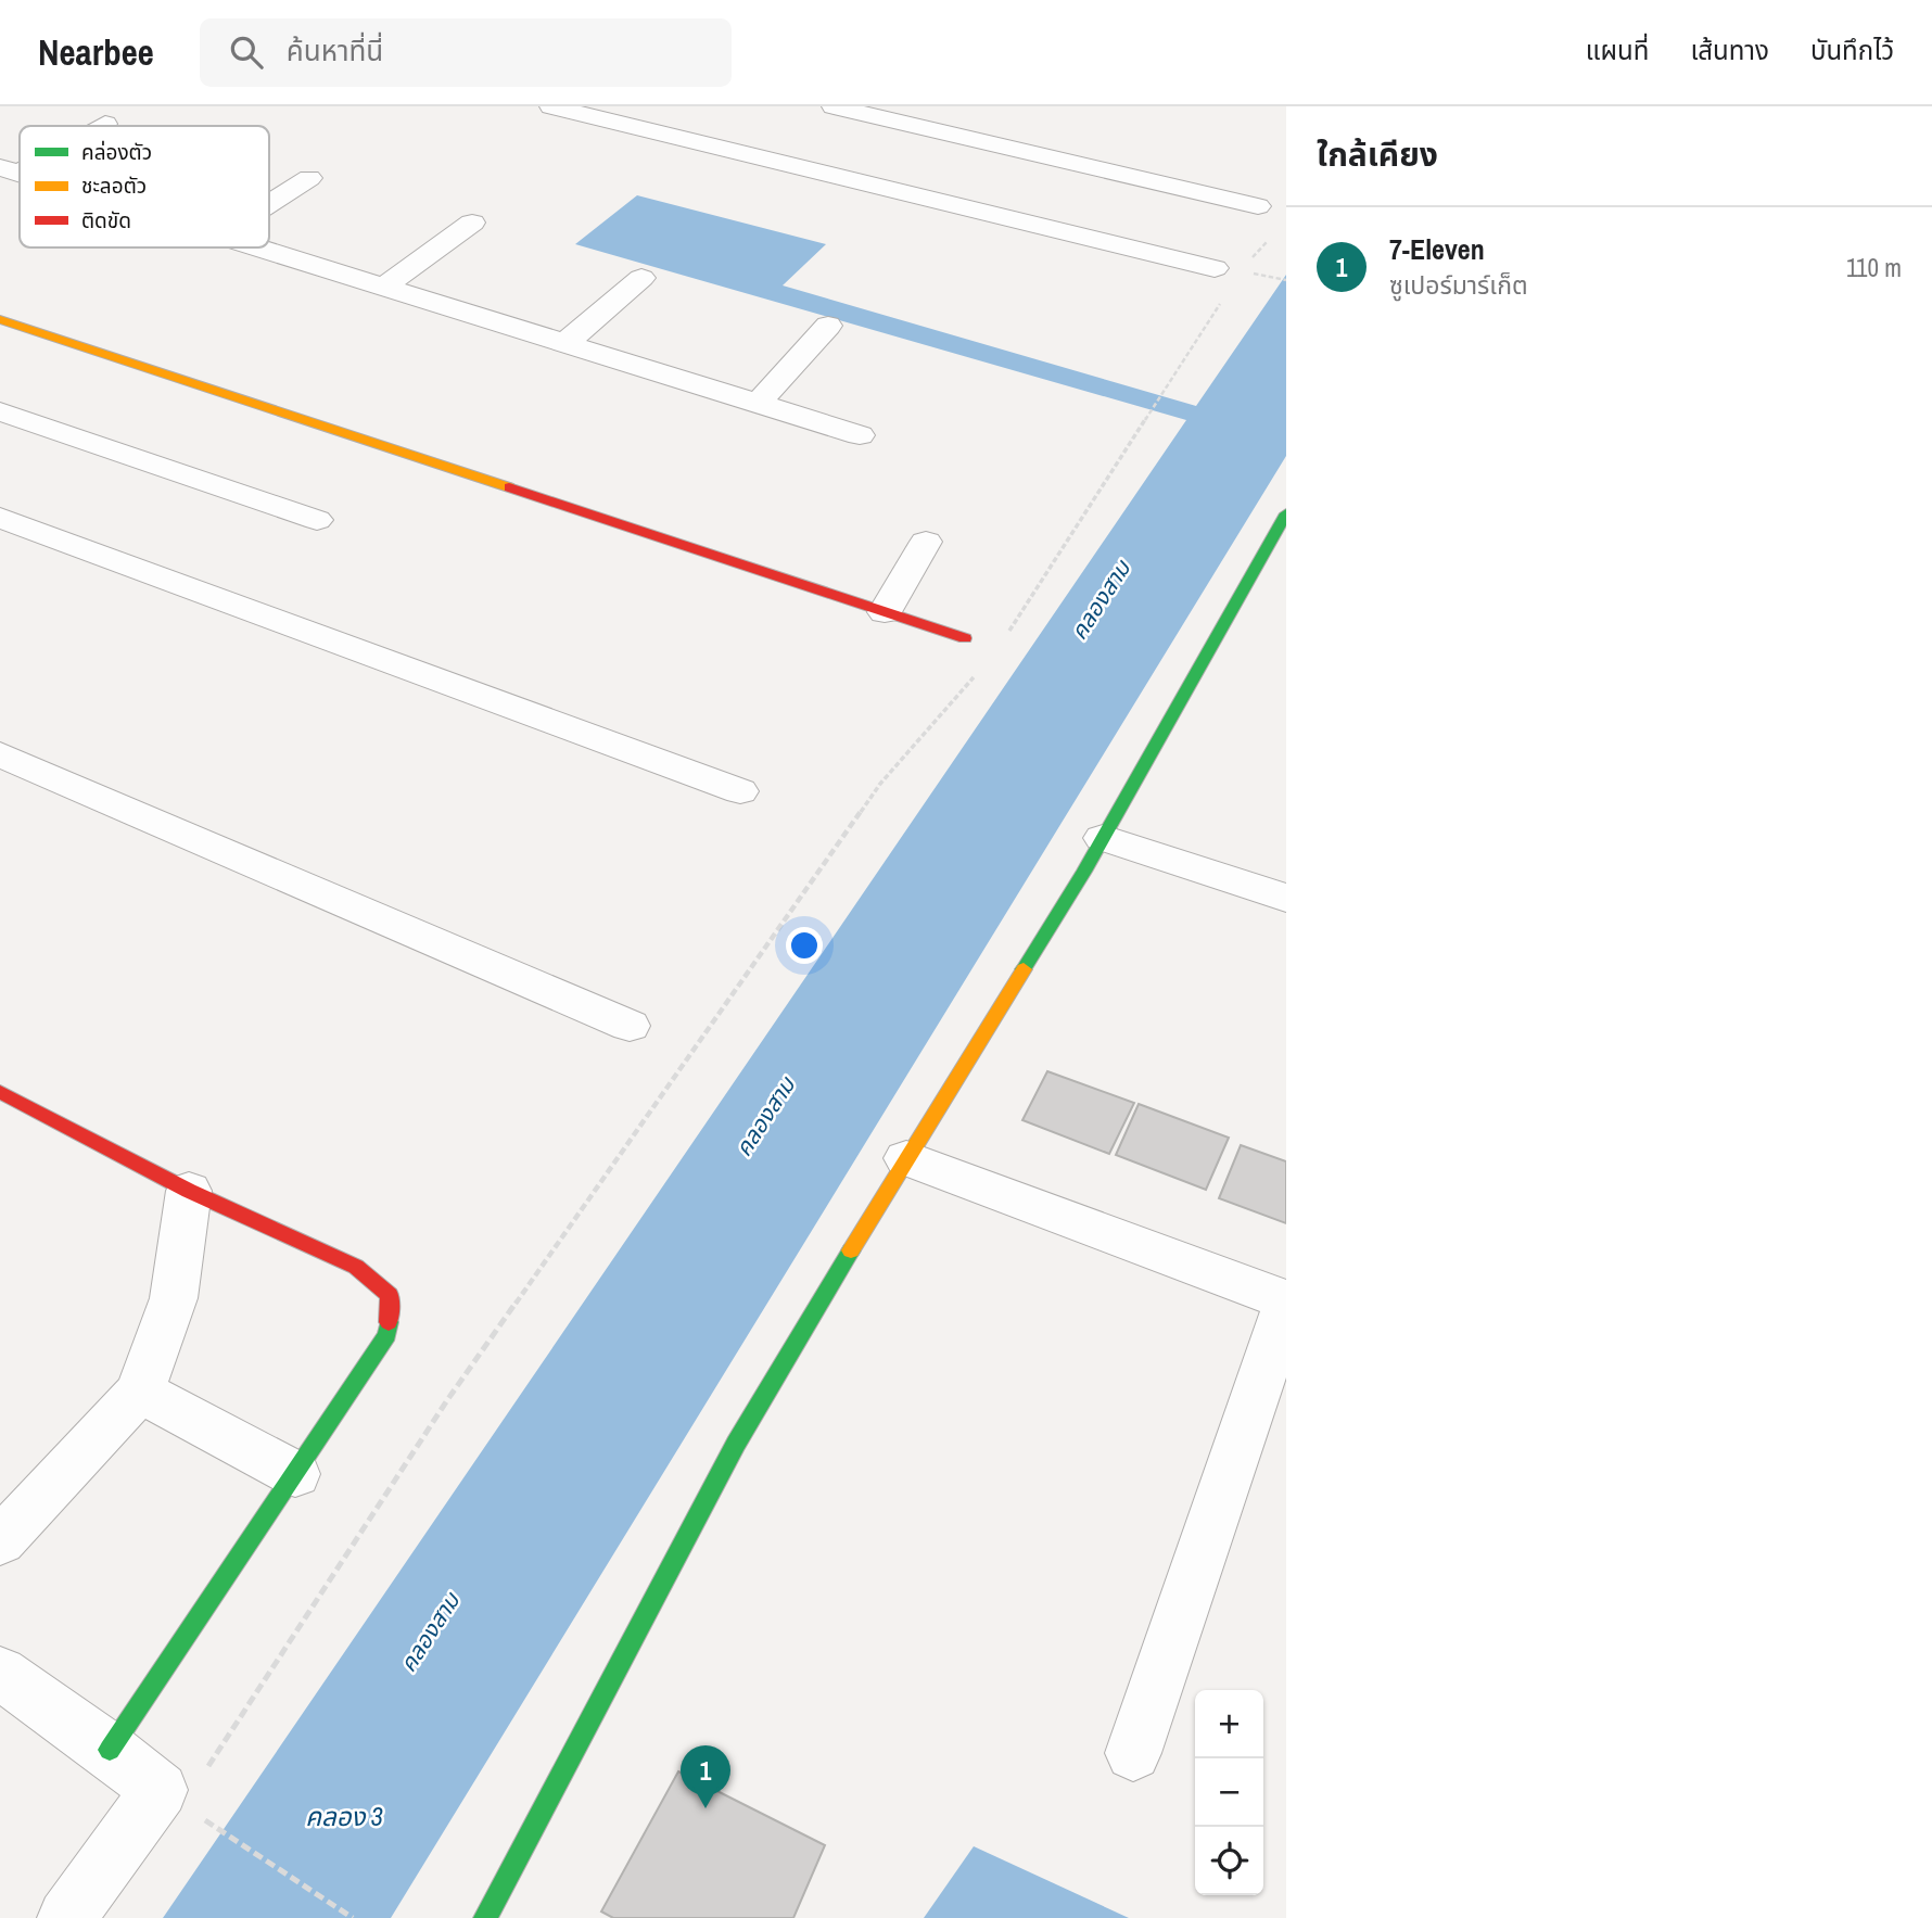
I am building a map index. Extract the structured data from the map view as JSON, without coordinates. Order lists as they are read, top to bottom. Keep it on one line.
{"water":["คลองสาม","คลอง 3"],"legend":["คล่องตัว","ชะลอตัว","ติดขัด"],"page":{"header":"Nearbee","search":"ค้นหาที่นี่","nav":["แผนที่","เส้นทาง","บันทึกไว้"],"heading":"ใกล้เคียง","list":[{"mark":"1","name":"7-Eleven","note":"ซูเปอร์มาร์เก็ต","value":"110 m"}],"map_buttons":["+","−"],"pins":"1"}}
